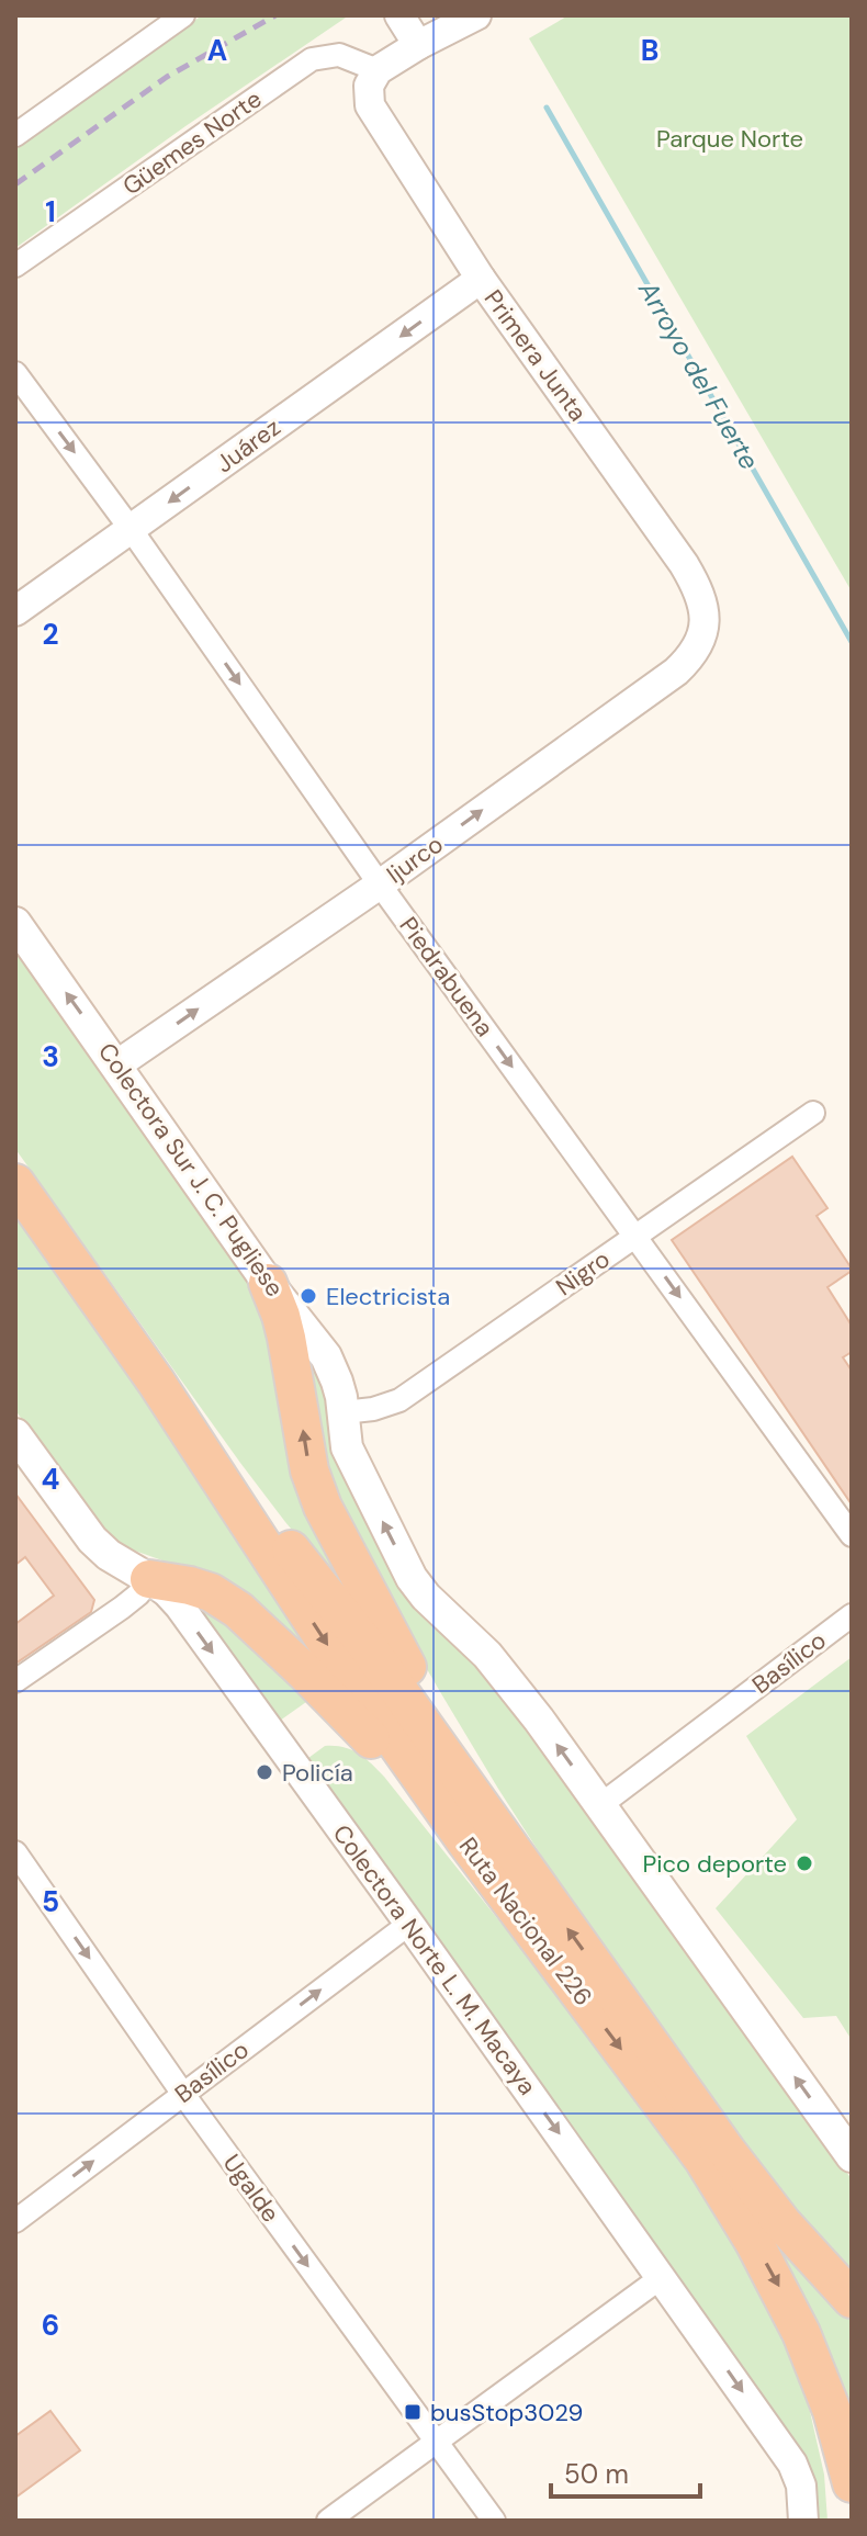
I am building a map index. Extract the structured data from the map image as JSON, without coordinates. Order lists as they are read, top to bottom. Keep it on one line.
{"streets":{"highway":["Ruta Nacional 226"],"main road":["Colectora Sur J. C. Pugliese","Colectora Norte L. M. Macaya"],"street":["Güemes Norte","Primera Junta","Juárez","Ijurco","Piedrabuena","Nigro","Basílico","Ugalde"]},"crossings":[["Güemes Norte","Primera Junta"],["Primera Junta","Juárez"],["Primera Junta","Ijurco"],["Juárez","Piedrabuena"],["Ijurco","Piedrabuena"],["Ijurco","Colectora Sur J. C. Pugliese"],["Piedrabuena","Nigro"],["Colectora Sur J. C. Pugliese","Nigro"],["Colectora Sur J. C. Pugliese","Basílico"],["Basílico","Colectora Norte L. M. Macaya"],["Basílico","Ugalde"]],"one_way":["Juárez","Ijurco","Piedrabuena","Colectora Sur J. C. Pugliese","Basílico","Colectora Norte L. M. Macaya","Ugalde"],"water":["Arroyo del Fuerte"],"parks":["Parque Norte"],"places":{"other":["Electricista","Policía","Pico deporte"],"transit":["busStop3029"]},"scale_bar":"50 m","grid":{"columns":["A","B"],"rows":["1","2","3","4","5","6"]}}
